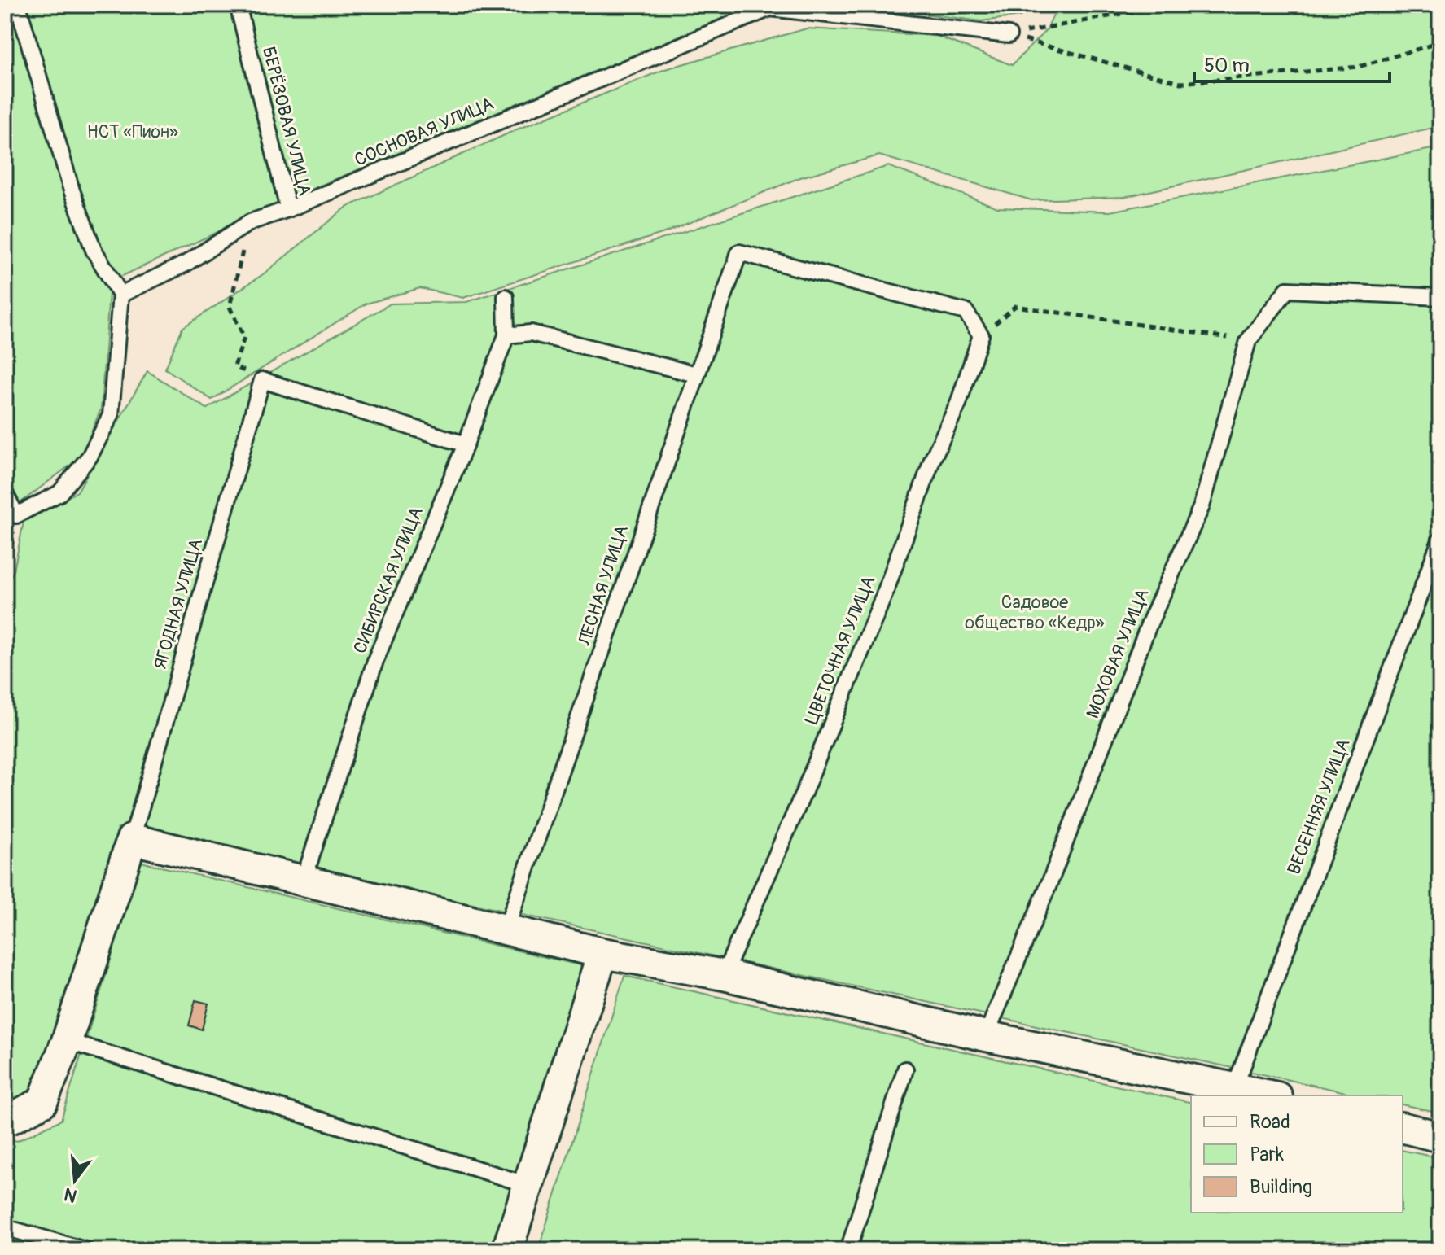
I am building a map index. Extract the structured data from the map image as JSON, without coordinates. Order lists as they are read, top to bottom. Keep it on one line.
{"streets":{"lane":["БЕРЁЗОВАЯ УЛИЦА","СОСНОВАЯ УЛИЦА","СИБИРСКАЯ УЛИЦА","ЛЕСНАЯ УЛИЦА","ЯГОДНАЯ УЛИЦА","ЦВЕТОЧНАЯ УЛИЦА","МОХОВАЯ УЛИЦА","ВЕСЕННЯЯ УЛИЦА"]},"crossings":[["БЕРЁЗОВАЯ УЛИЦА","СОСНОВАЯ УЛИЦА"],["ЛЕСНАЯ УЛИЦА","ЦВЕТОЧНАЯ УЛИЦА"]],"parks":["НСТ «Пион»","Садовое общество «Кедр»"],"legend":["Road","Park","Building"],"scale_bar":"50 m","north":"bottom"}
